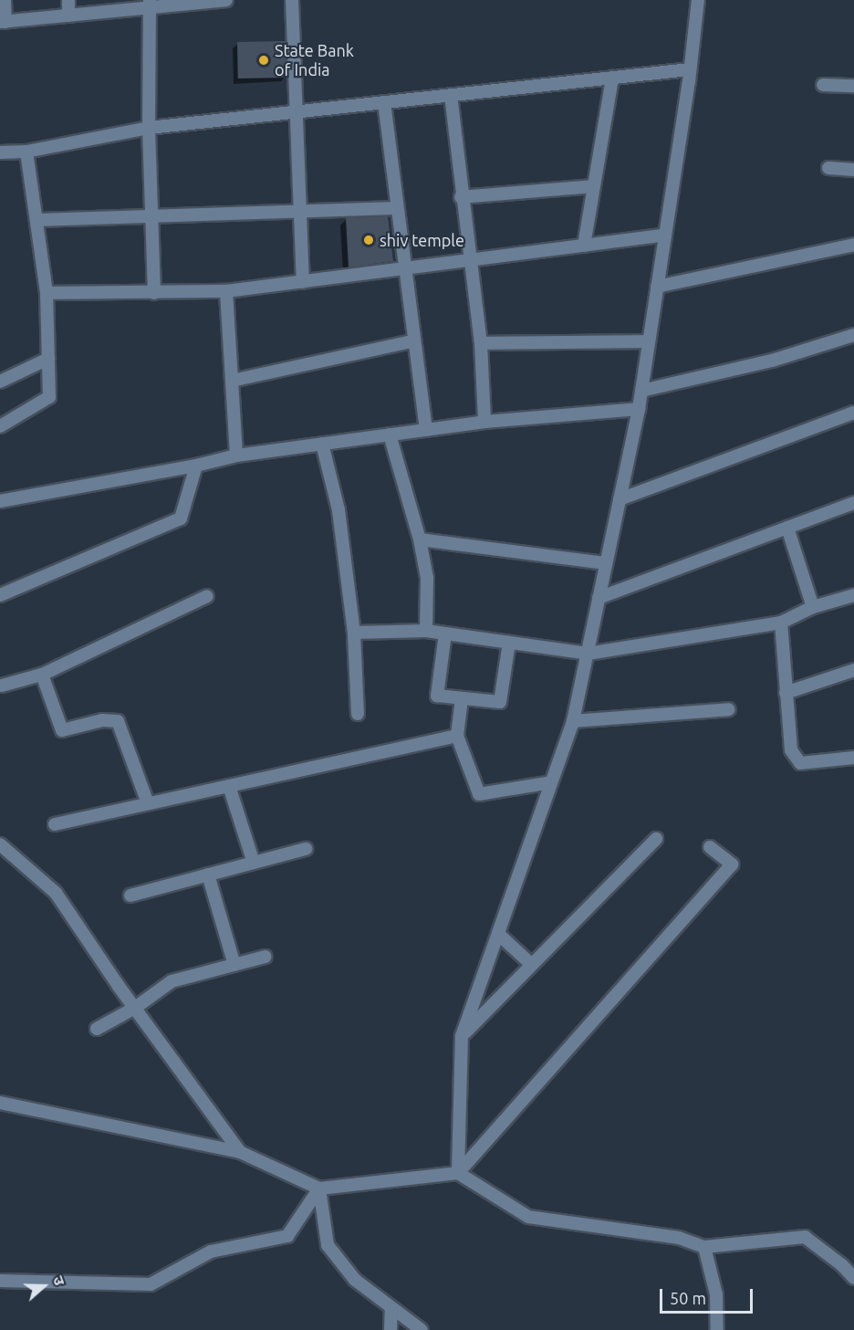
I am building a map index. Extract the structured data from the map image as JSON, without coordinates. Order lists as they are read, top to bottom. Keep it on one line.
{"places":["State Bank of India","shiv temple"],"scale_bar":"50 m","north":"right"}
